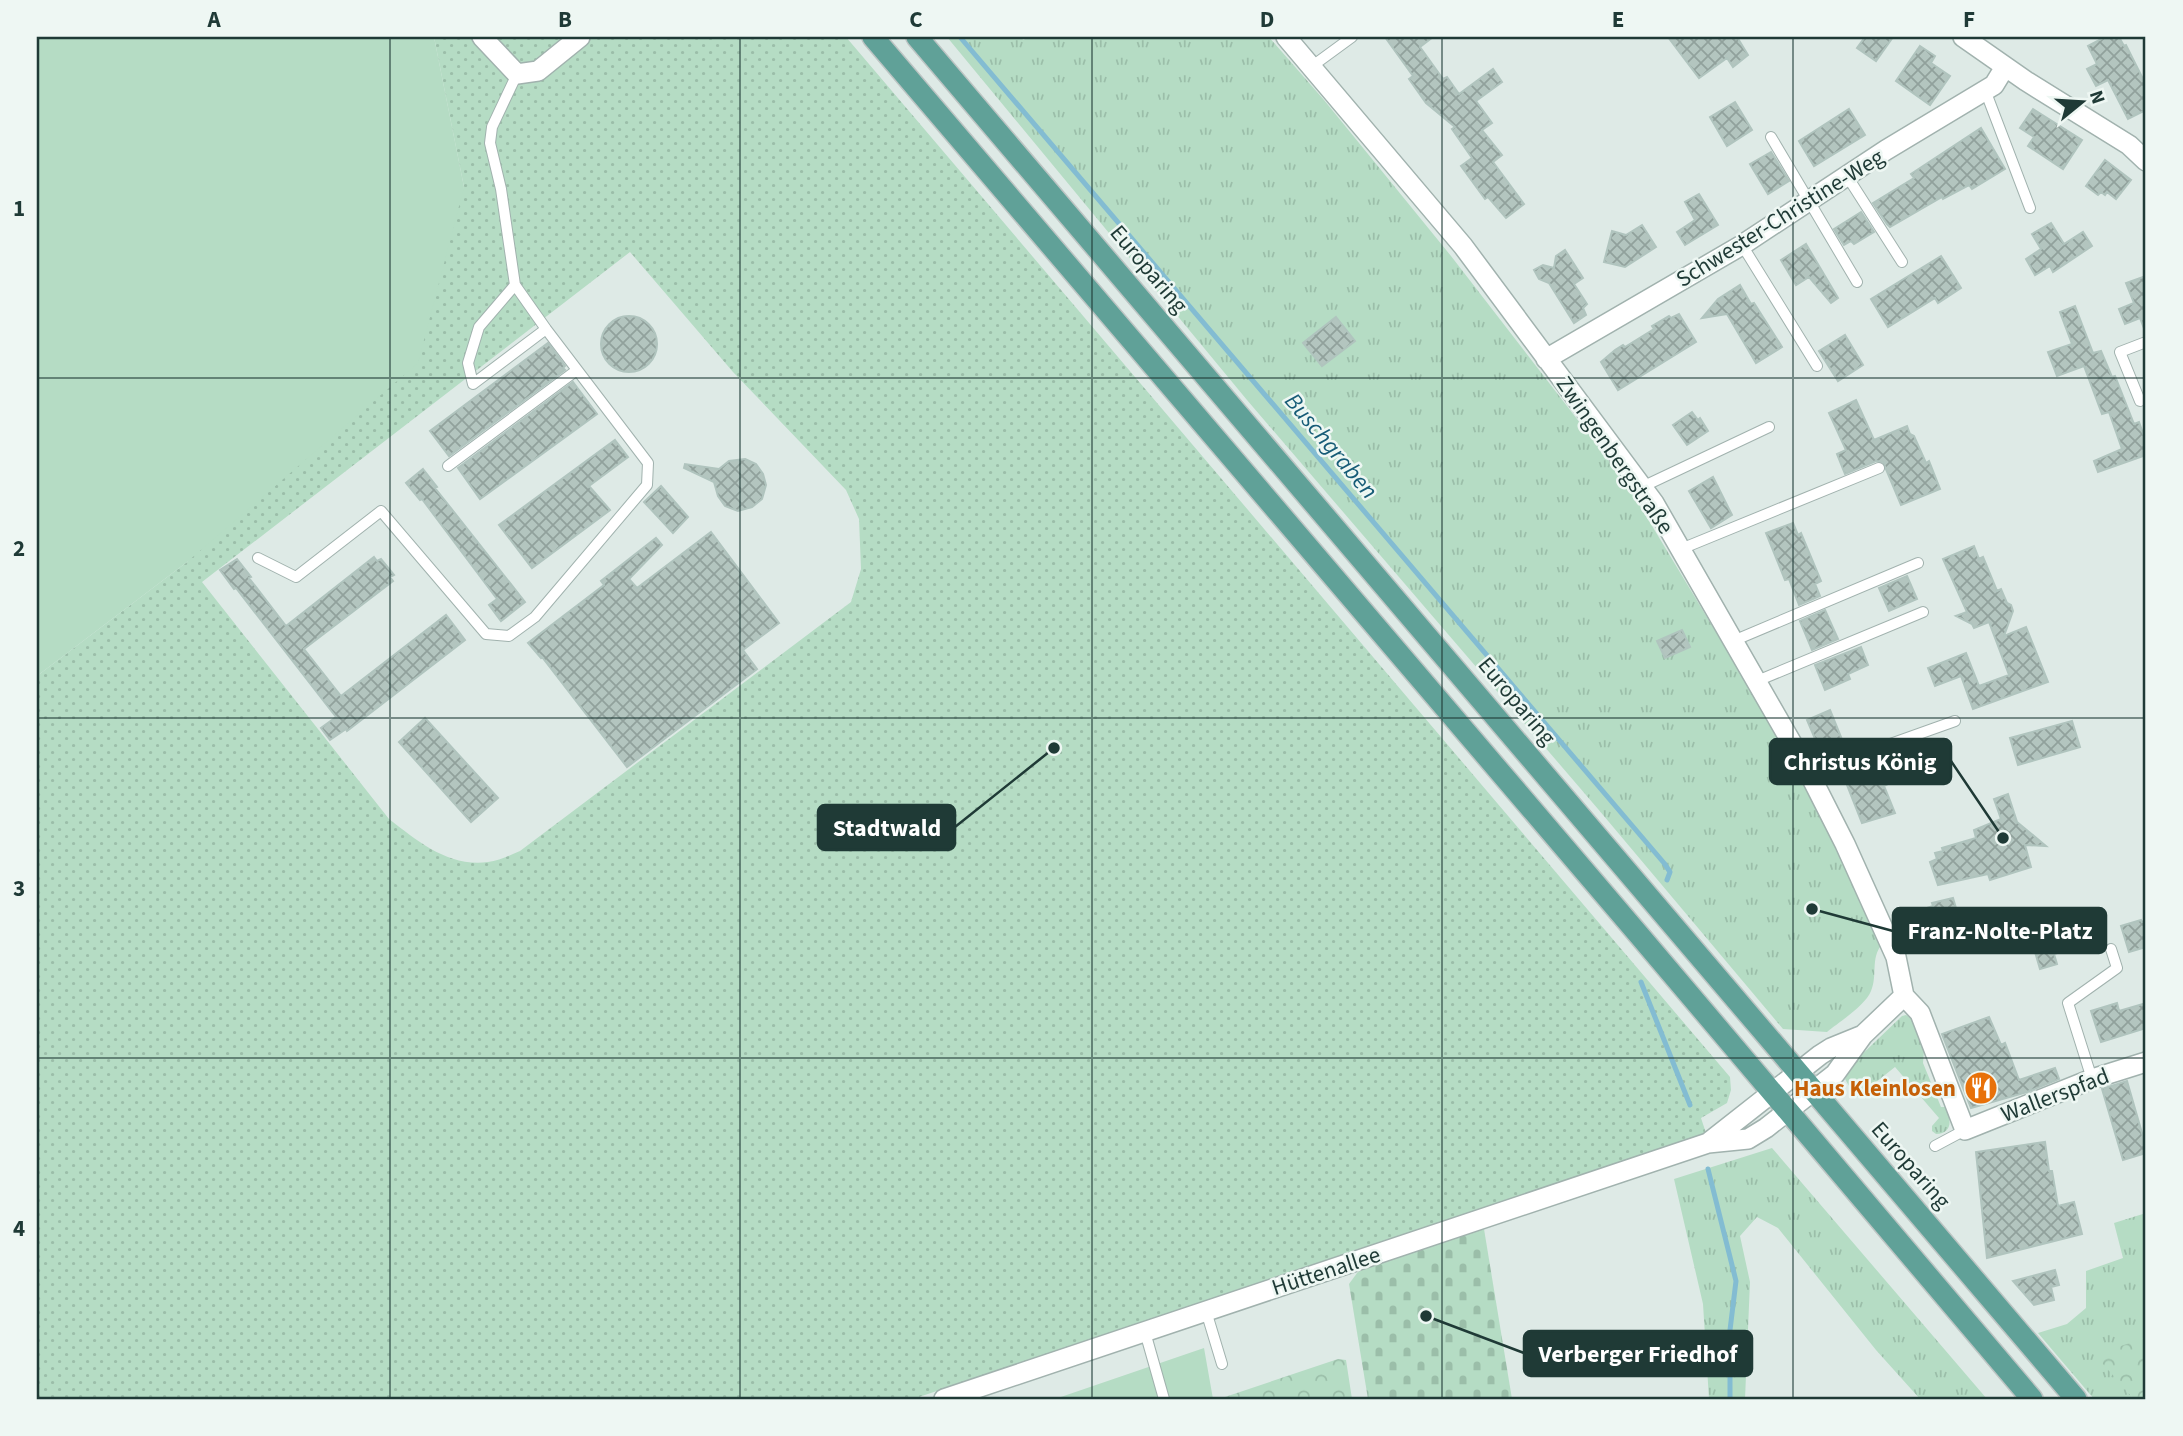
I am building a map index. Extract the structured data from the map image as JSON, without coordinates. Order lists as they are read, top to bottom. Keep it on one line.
{"streets":{"main road":["Europaring"],"street":["Schwester-Christine-Weg","Zwingenbergstraße","Wallerspfad","Hüttenallee"]},"crossings":[["Schwester-Christine-Weg","Zwingenbergstraße"],["Europaring","Hüttenallee"],["Zwingenbergstraße","Wallerspfad"]],"water":["Buschgraben"],"places":{"other":["Stadtwald","Christus König","Franz-Nolte-Platz","Verberger Friedhof"],"restaurant":["Haus Kleinlosen"]},"north":"right","grid":{"columns":["A","B","C","D","E","F"],"rows":["1","2","3","4"]}}
